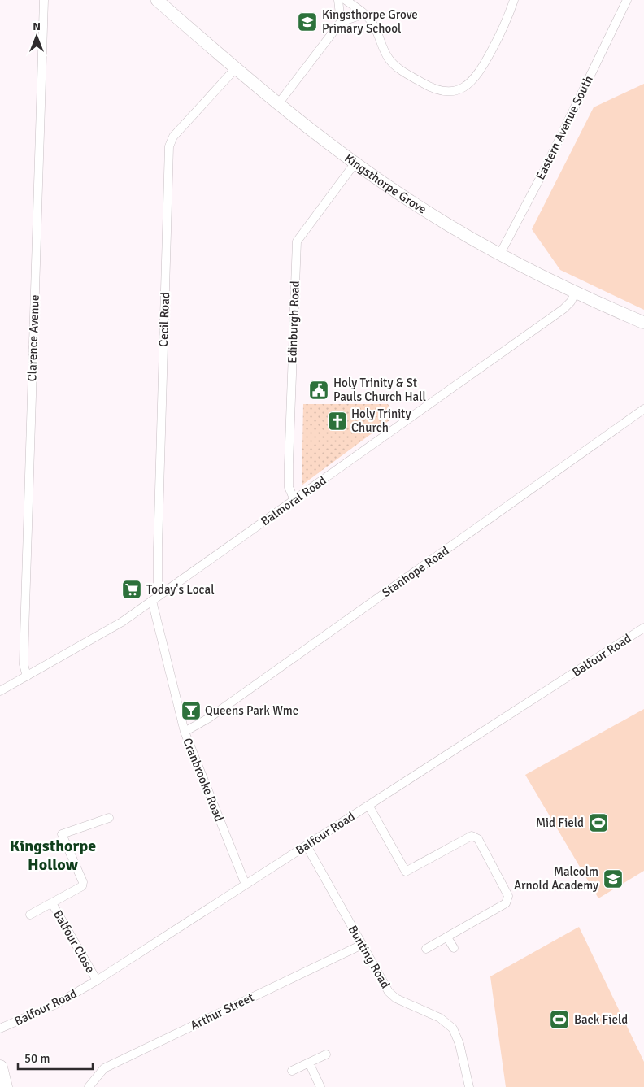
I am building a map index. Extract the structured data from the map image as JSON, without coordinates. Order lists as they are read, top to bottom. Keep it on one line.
{"streets":{"main road":["Kingsthorpe Grove"],"street":["Eastern Avenue South","Cecil Road","Edinburgh Road","Clarence Avenue","Balmoral Road","Stanhope Road","Balfour Road","Cranbrooke Road","Balfour Close","Bunting Road","Arthur Street"]},"crossings":[["Eastern Avenue South","Kingsthorpe Grove"],["Kingsthorpe Grove","Cecil Road"],["Kingsthorpe Grove","Edinburgh Road"],["Kingsthorpe Grove","Balmoral Road"],["Cecil Road","Balmoral Road"],["Edinburgh Road","Balmoral Road"],["Clarence Avenue","Balmoral Road"],["Balmoral Road","Cranbrooke Road"],["Stanhope Road","Cranbrooke Road"],["Balfour Road","Cranbrooke Road"],["Balfour Road","Balfour Close"],["Balfour Road","Bunting Road"],["Bunting Road","Arthur Street"]],"districts":["Kingsthorpe Hollow"],"places":{"school or university":["Kingsthorpe Grove Primary School","Malcolm Arnold Academy"],"public building":["Holy Trinity & St Pauls Church Hall"],"church":["Holy Trinity Church"],"supermarket":["Today's Local"],"bar":["Queens Park Wmc"],"sports":["Mid Field","Back Field"]},"scale_bar":"50 m","north":"top"}
